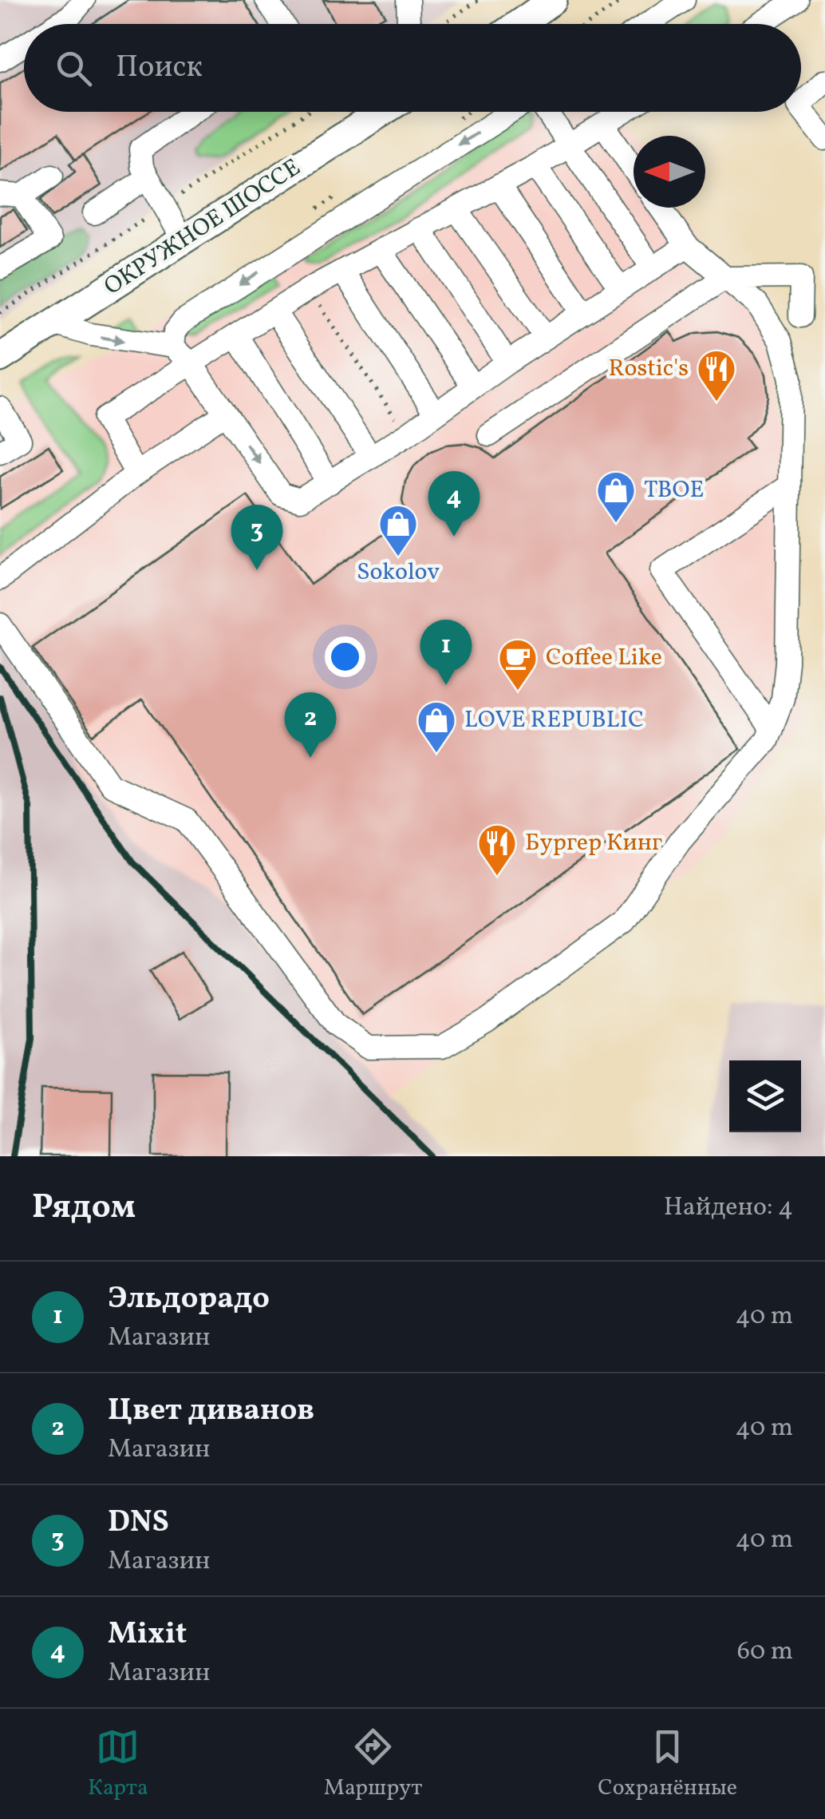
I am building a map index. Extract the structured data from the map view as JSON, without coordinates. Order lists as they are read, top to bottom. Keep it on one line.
{"streets":{"main road":["ОКРУЖНОЕ ШОССЕ"]},"places":{"restaurant":["Rostic's","Бургер Кинг"],"shop":["ТВОЕ","Sokolov","LOVE REPUBLIC"],"cafe":["Coffee Like"]},"north":"left","page":{"search":"Поиск","pins":["4","3","1","2"],"heading":["Рядом","Найдено: 4"],"list":[{"mark":"1","name":"Эльдорадо","note":"Магазин","value":"40 m"},{"mark":"2","name":"Цвет диванов","note":"Магазин","value":"40 m"},{"mark":"3","name":"DNS","note":"Магазин","value":"40 m"},{"mark":"4","name":"Mixit","note":"Магазин","value":"60 m"}],"nav":["Карта","Маршрут","Сохранённые"]}}
